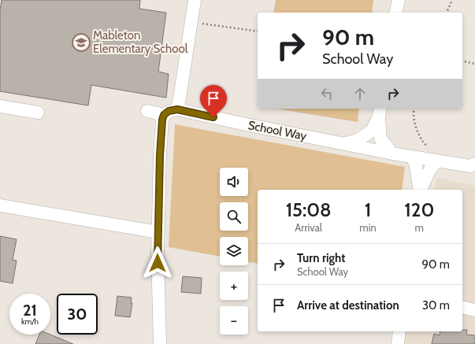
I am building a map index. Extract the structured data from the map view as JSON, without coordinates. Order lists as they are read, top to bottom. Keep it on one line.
{"streets":{"street":["School Way"]},"places":{"school or university":["Mableton Elementary School"]},"page":{"turn":["90 m","School Way"],"map_buttons":["+","−"],"eta":["15:08","Arrival","1","min","120","m"],"list":[{"name":"Turn right","note":"School Way","value":"90 m"},{"name":"Arrive at destination","value":"30 m"}],"speed":"21 km/h","limit":"30"}}
